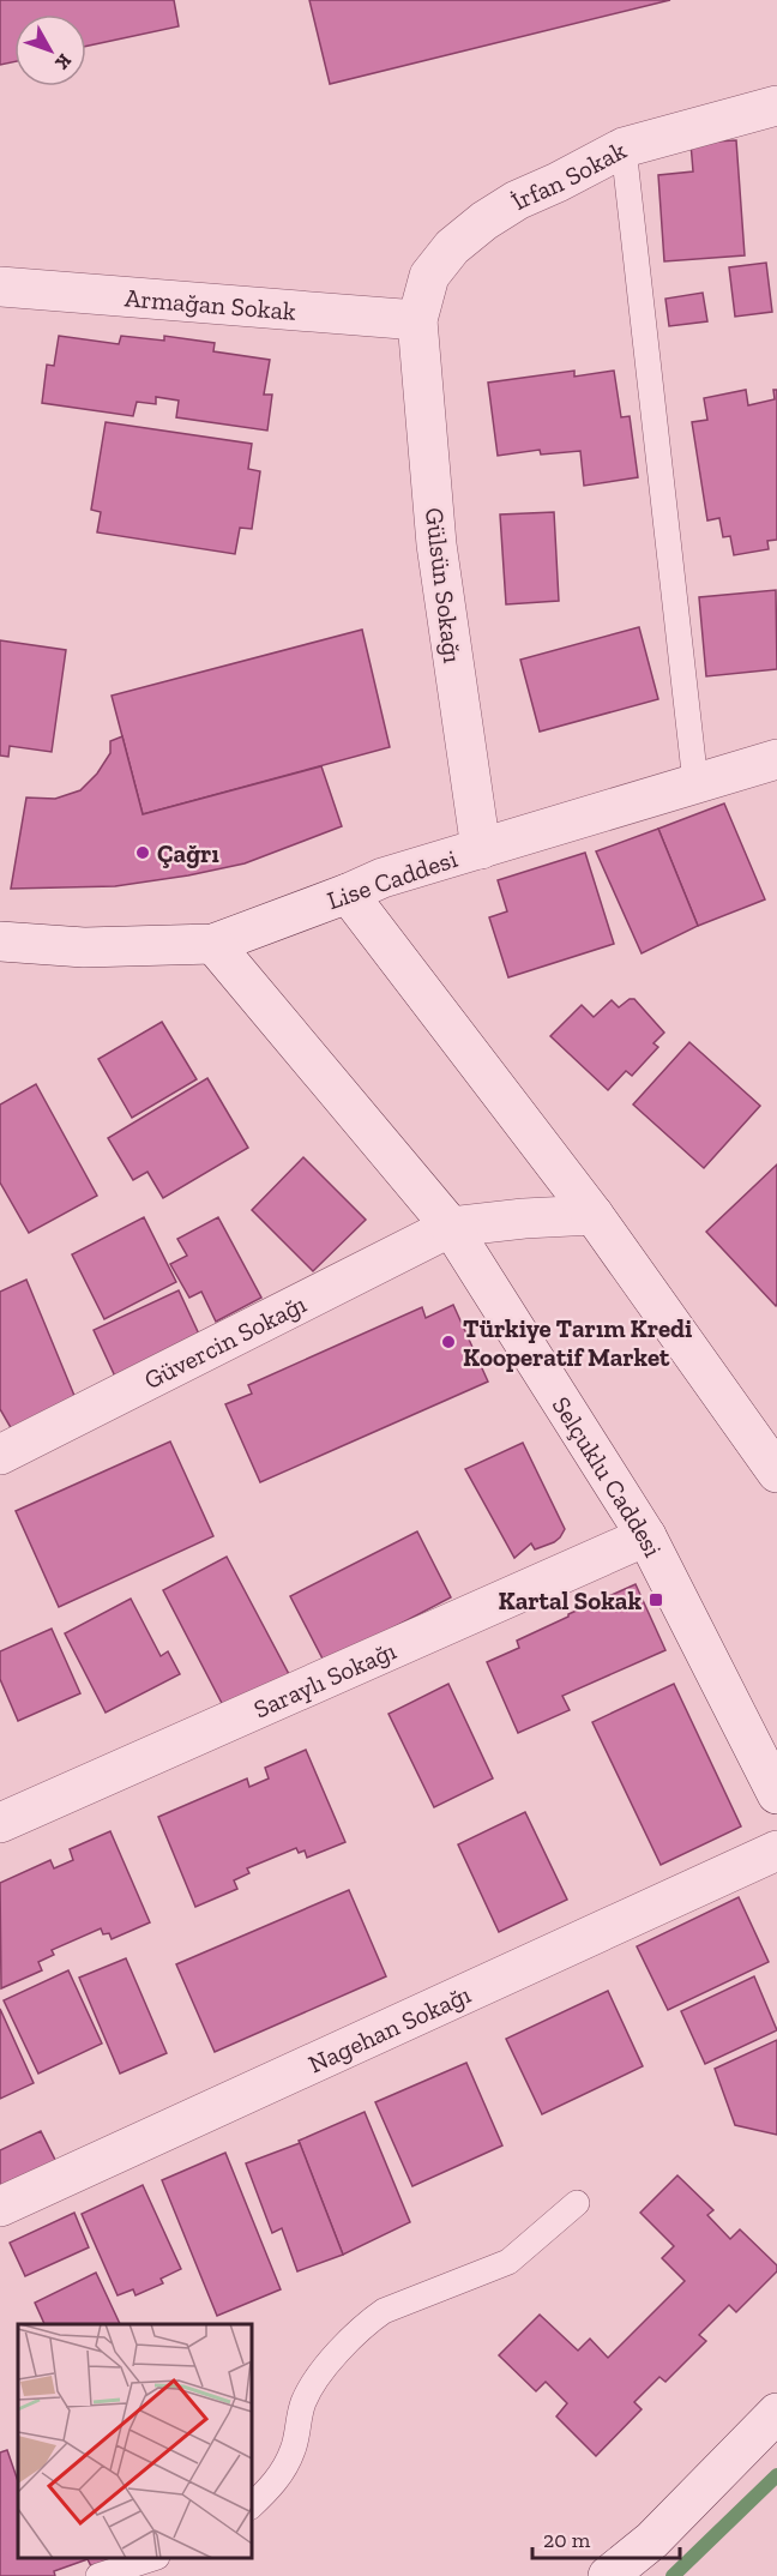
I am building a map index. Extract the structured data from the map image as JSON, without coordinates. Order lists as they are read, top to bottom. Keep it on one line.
{"streets":{"street":["İrfan Sokak","Armağan Sokak","Gülsün Sokağı","Lise Caddesi","Güvercin Sokağı","Selçuklu Caddesi","Saraylı Sokağı","Nagehan Sokağı"]},"crossings":[["İrfan Sokak","Armağan Sokak"],["İrfan Sokak","Gülsün Sokağı"],["Armağan Sokak","Gülsün Sokağı"],["Gülsün Sokağı","Lise Caddesi"],["Lise Caddesi","Selçuklu Caddesi"],["Güvercin Sokağı","Selçuklu Caddesi"],["Selçuklu Caddesi","Saraylı Sokağı"]],"places":{"other":["Çağrı","Türkiye Tarım Kredi Kooperatif Market"],"transit":["Kartal Sokak"]},"scale_bar":"20 m","north":"bottom right"}
